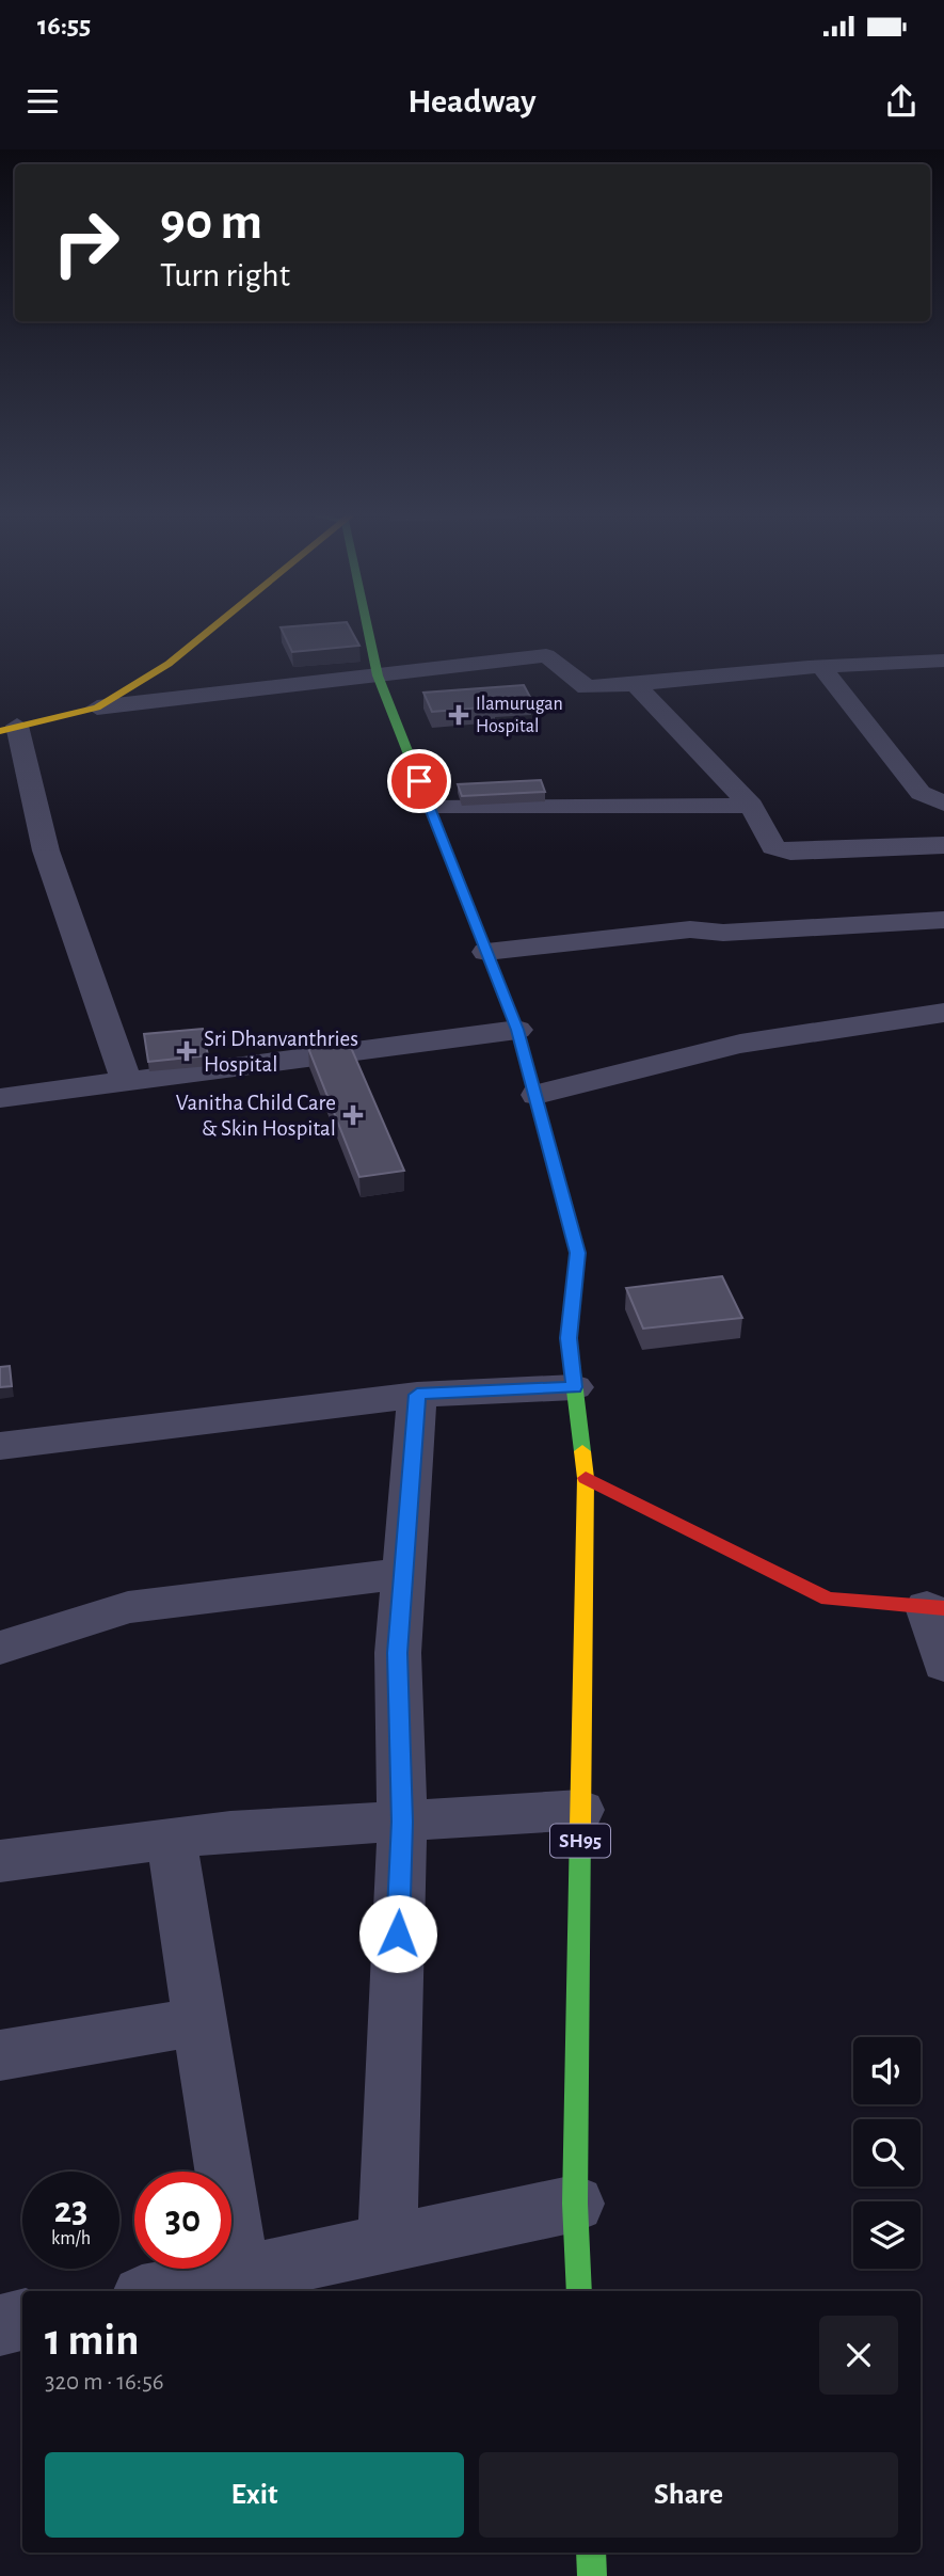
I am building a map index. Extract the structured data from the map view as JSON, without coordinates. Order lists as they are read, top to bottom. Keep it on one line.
{"streets":{"main road":["SH95"]},"places":{"health":["Ilamurugan Hospital","Sri Dhanvanthries Hospital","Vanitha Child Care & Skin Hospital"]},"page":{"status":"16:55","header":"Headway","turn":["90 m","Turn right"],"speed":"23 km/h","limit":"30","heading":["1 min","320 m · 16:56"],"buttons":["Exit","Share"]}}
